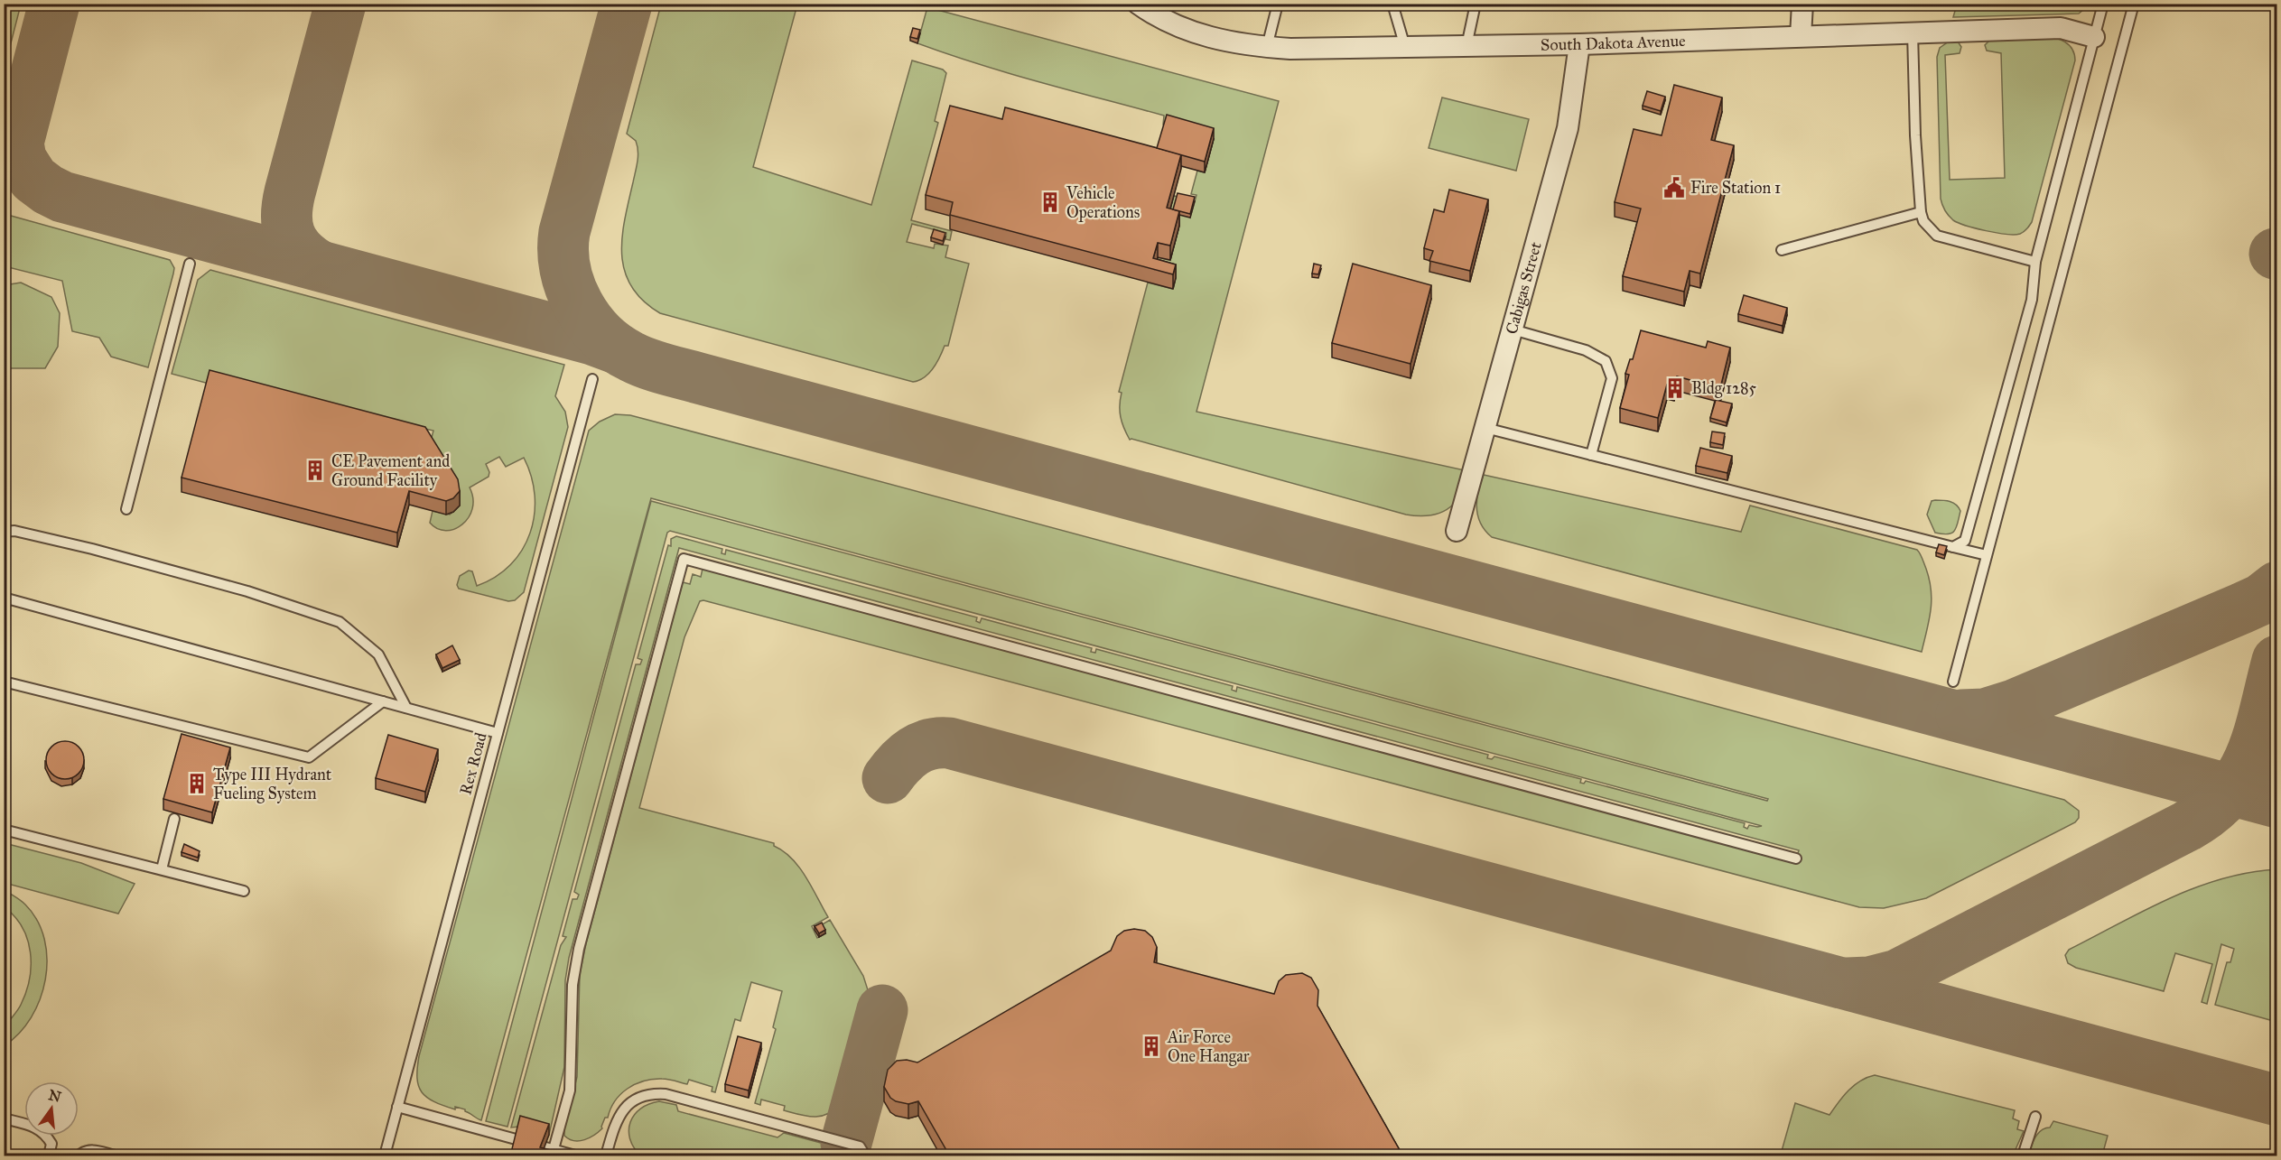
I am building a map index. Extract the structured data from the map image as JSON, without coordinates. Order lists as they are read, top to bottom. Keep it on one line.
{"streets":{"street":["South Dakota Avenue","Cabigas Street"],"lane":["Rex Road"]},"crossings":[["South Dakota Avenue","Cabigas Street"]],"places":{"public building":["Fire Station 1"],"building":["Vehicle Operations","Bldg 1285","CE Pavement and Ground Facility","Type III Hydrant Fueling System","Air Force One Hangar"]},"north":"top"}
